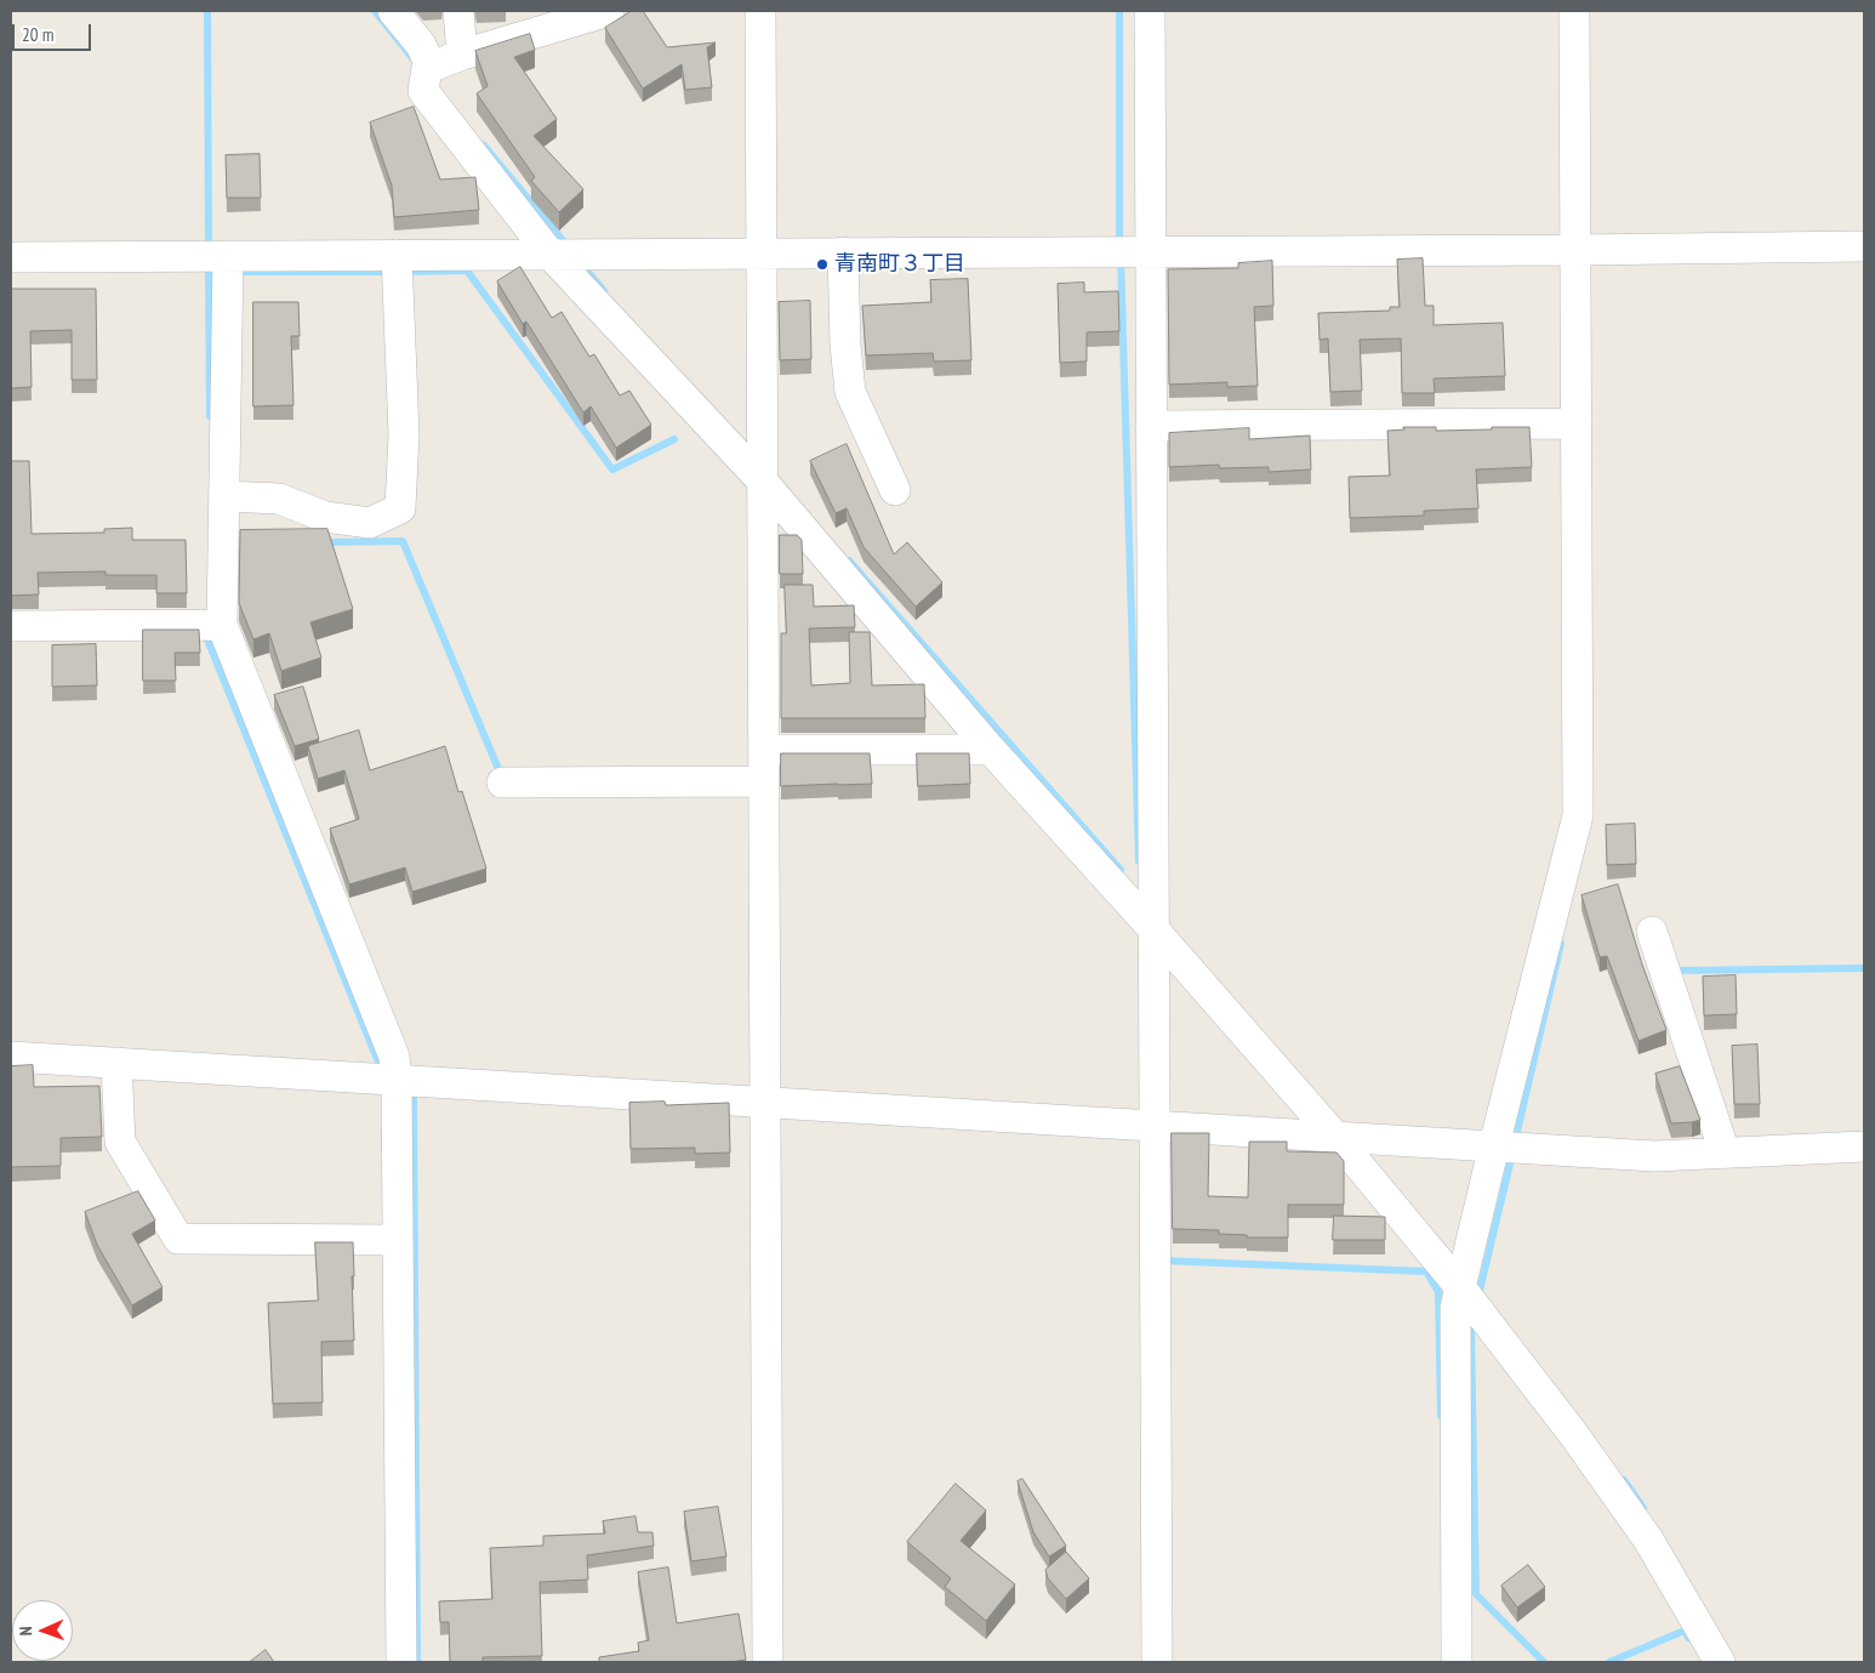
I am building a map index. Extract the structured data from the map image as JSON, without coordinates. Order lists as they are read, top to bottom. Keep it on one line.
{"places":["青南町３丁目"],"scale_bar":"20 m","north":"left"}
